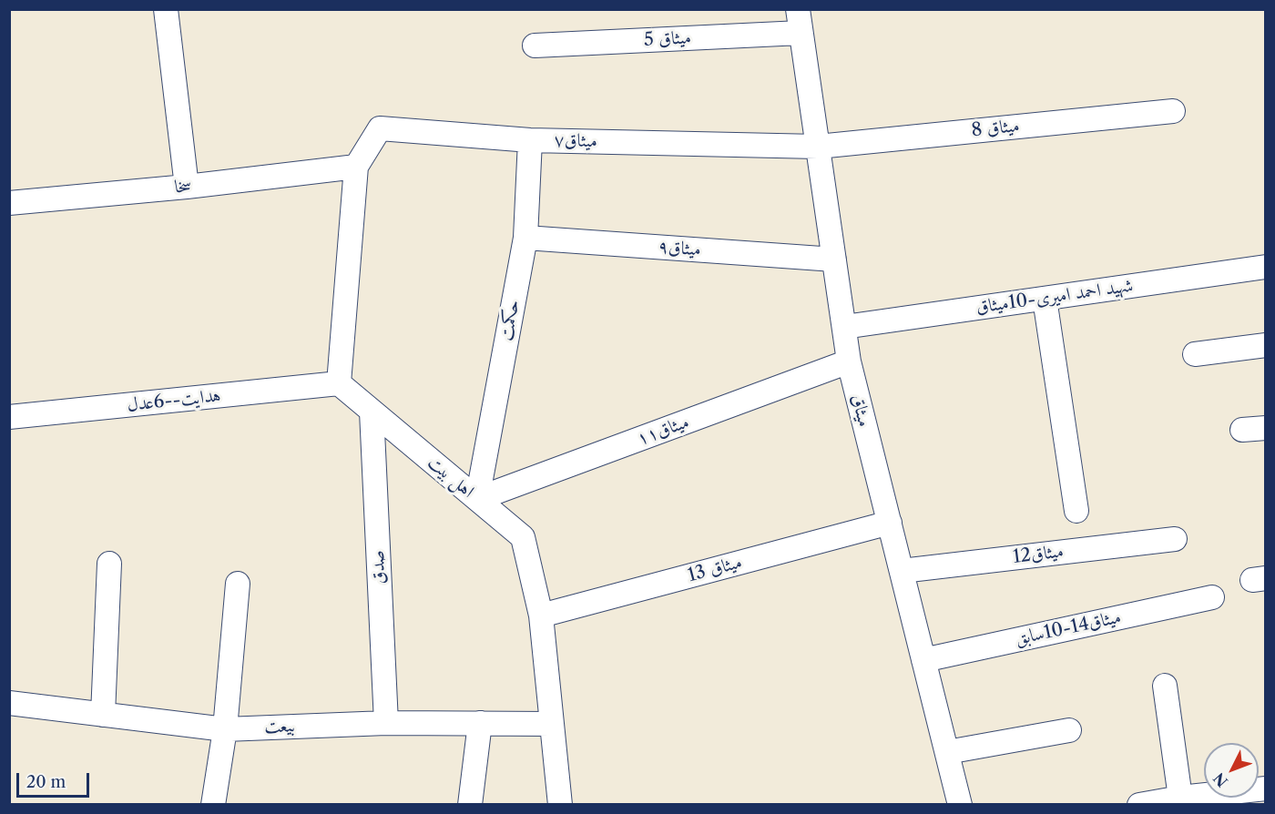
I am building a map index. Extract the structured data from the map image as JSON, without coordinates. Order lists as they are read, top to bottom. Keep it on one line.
{"streets":{"street":["میثاق 5","میثاق 8","میثاق۷","سخا","میثاق۹","شهید احمد امیری-10میثاق","حکمت","هدایت--6عدل","میثاق","میثاق۱۱","اهل بیت","12میثاق","صدق","میثاق 13","میثاق14-10سابق","بیعت"]},"crossings":[["میثاق 5","میثاق"],["میثاق 8","میثاق۷"],["میثاق 8","میثاق"],["میثاق۷","سخا"],["میثاق۷","حکمت"],["میثاق۷","میثاق"],["میثاق۹","حکمت"],["میثاق۹","میثاق"],["شهید احمد امیری-10میثاق","میثاق"],["حکمت","میثاق۱۱"],["حکمت","اهل بیت"],["هدایت--6عدل","اهل بیت"],["میثاق","میثاق۱۱"],["میثاق","12میثاق"],["میثاق","میثاق 13"],["میثاق","میثاق14-10سابق"],["میثاق۱۱","اهل بیت"],["اهل بیت","صدق"],["اهل بیت","میثاق 13"],["اهل بیت","بیعت"],["صدق","بیعت"]],"scale_bar":"20 m","north":"bottom left"}
